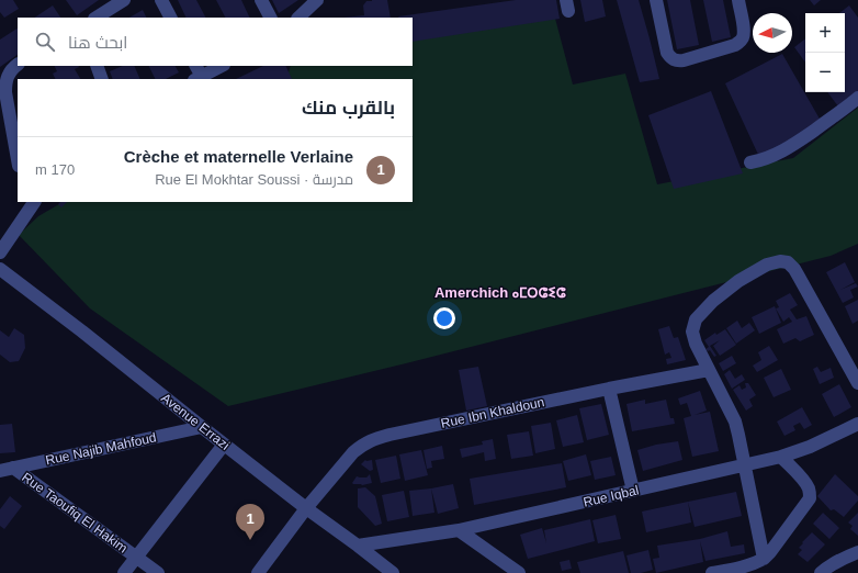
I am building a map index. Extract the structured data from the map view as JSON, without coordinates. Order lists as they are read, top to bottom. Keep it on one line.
{"streets":{"street":["Rue Ibn Khaldoun","Avenue Errazi","Rue Najib Mahfoud","Rue Iqbal","Rue Taoufiq El Hakim"]},"crossings":[["Rue Ibn Khaldoun","Avenue Errazi"],["Avenue Errazi","Rue Najib Mahfoud"],["Avenue Errazi","Rue Iqbal"],["Avenue Errazi","Rue Taoufiq El Hakim"],["Rue Najib Mahfoud","Rue Taoufiq El Hakim"]],"districts":["Amerchich ⴰⵎⵔⵛⵉⵛ"],"north":"left","page":{"map_buttons":["+","−"],"search":"ابحث هنا","heading":"بالقرب منك","list":[{"mark":"1","name":"Crèche et maternelle Verlaine","note":"مدرسة · Rue El Mokhtar Soussi","value":"170 m"}],"pins":"1"}}
